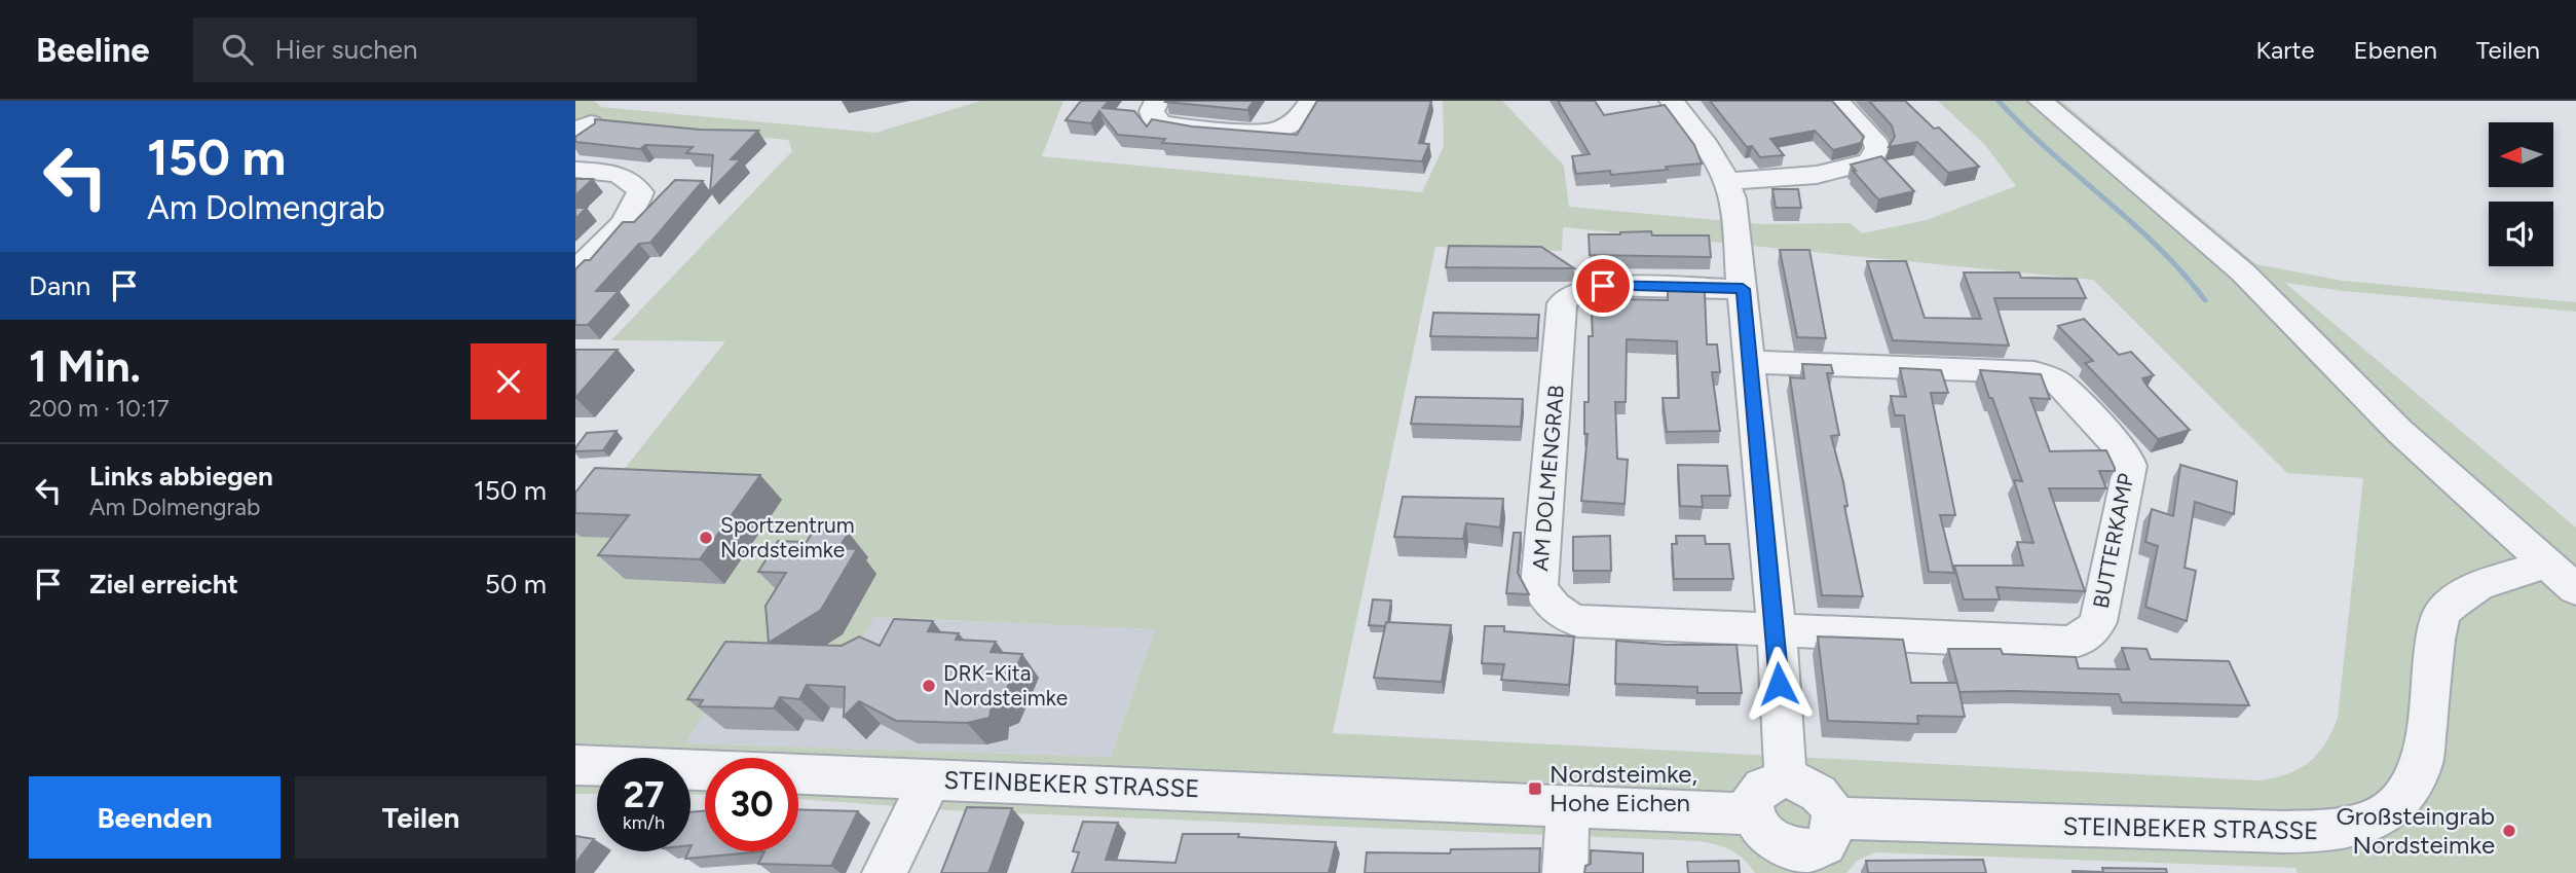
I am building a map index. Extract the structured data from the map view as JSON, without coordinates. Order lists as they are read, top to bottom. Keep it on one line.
{"streets":{"street":["AM DOLMENGRAB","BUTTERKAMP","STEINBEKER STRASSE"]},"crossings":[["AM DOLMENGRAB","BUTTERKAMP"]],"places":{"other":["Sportzentrum Nordsteimke","DRK-Kita Nordsteimke","Großsteingrab Nordsteimke"],"transit":["Nordsteimke, Hohe Eichen"]},"north":"left","page":{"header":"Beeline","search":"Hier suchen","nav":["Karte","Ebenen","Teilen"],"turn":["150 m","Am Dolmengrab"],"then":"Dann","heading":["1 Min.","200 m · 10:17"],"list":[{"name":"Links abbiegen","note":"Am Dolmengrab","value":"150 m"},{"name":"Ziel erreicht","value":"50 m"}],"speed":"27 km/h","limit":"30","buttons":["Beenden","Teilen"]}}
